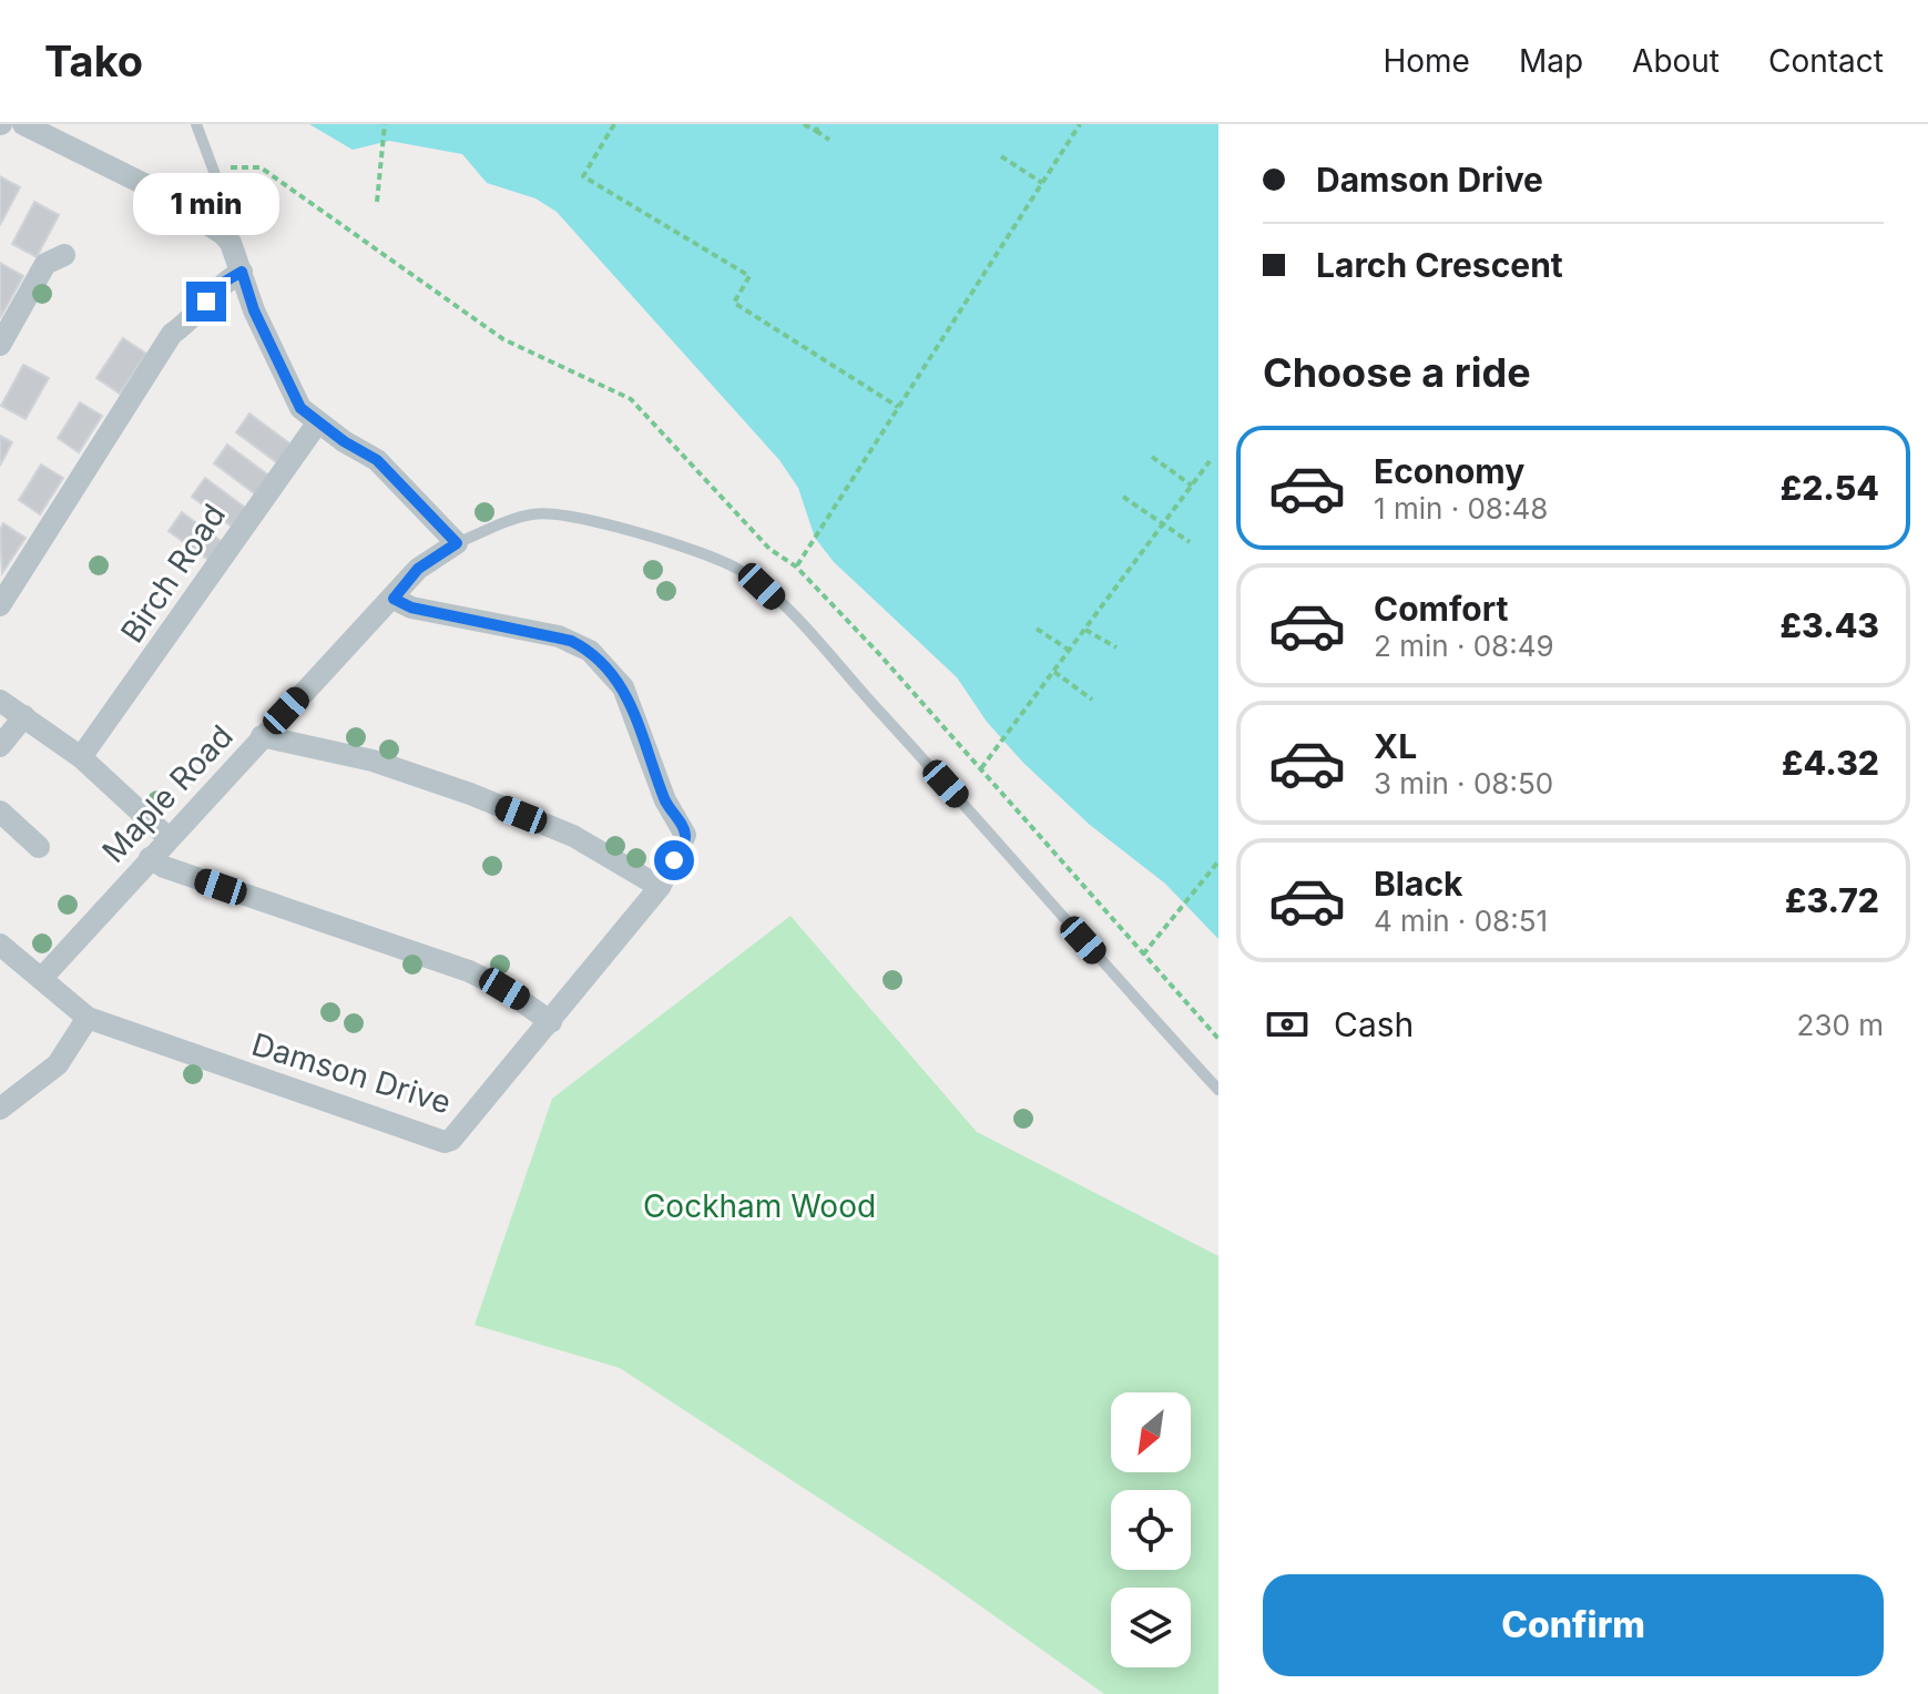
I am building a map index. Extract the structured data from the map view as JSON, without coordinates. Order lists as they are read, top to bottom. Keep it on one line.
{"streets":{"street":["Birch Road","Maple Road","Damson Drive"]},"crossings":[["Maple Road","Damson Drive"]],"parks":["Cockham Wood"],"north":"bottom left","page":{"header":"Tako","nav":["Home","Map","About","Contact"],"banner":["Damson Drive","Larch Crescent"],"bubble":"1 min","heading":"Choose a ride","list":[{"name":"Economy","note":"1 min · 08:48","value":"£2.54"},{"name":"Comfort","note":"2 min · 08:49","value":"£3.43"},{"name":"XL","note":"3 min · 08:50","value":"£4.32"},{"name":"Black","note":"4 min · 08:51","value":"£3.72"}],"pay":["Cash","230 m"],"buttons":"Confirm"}}
